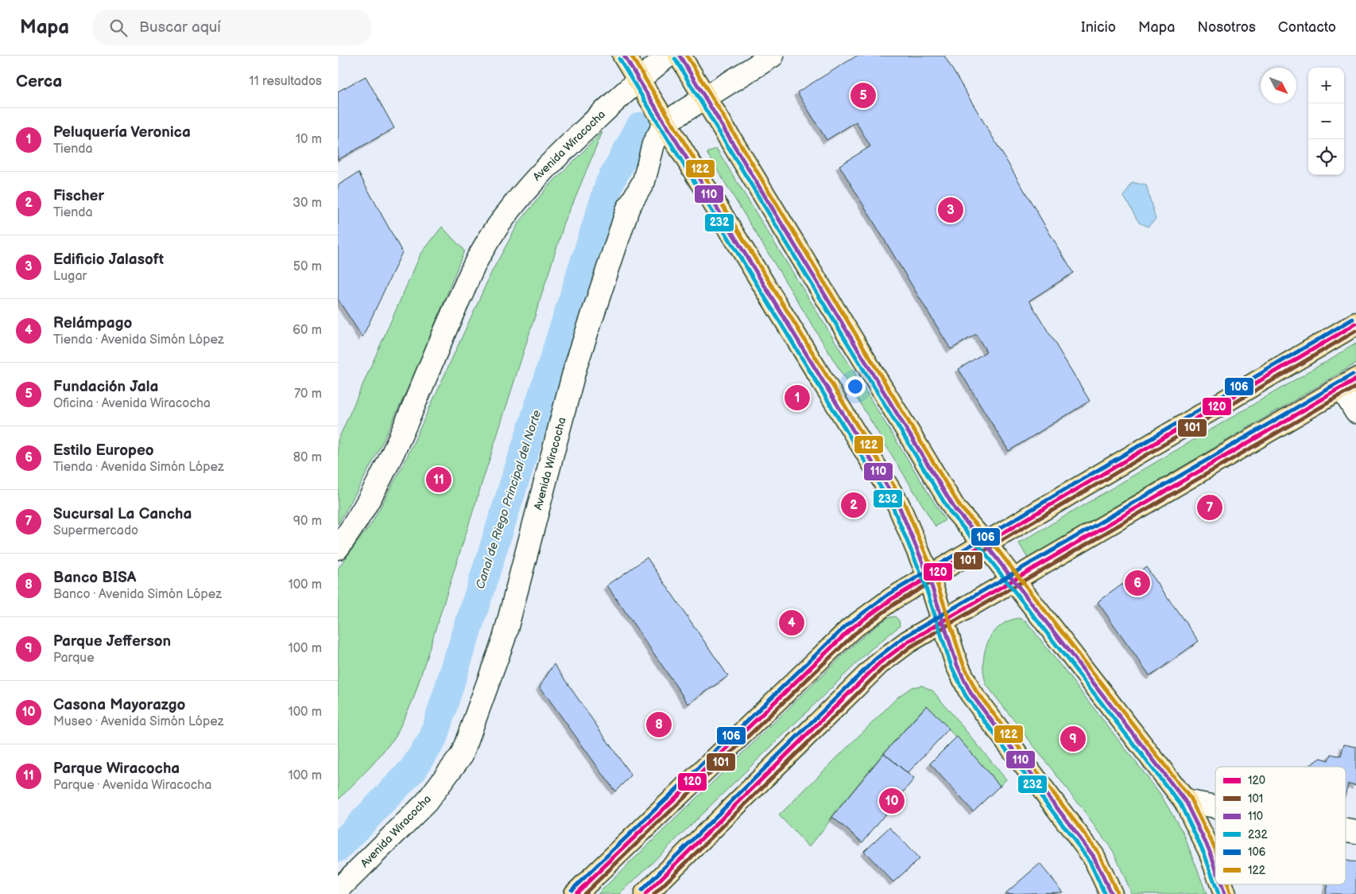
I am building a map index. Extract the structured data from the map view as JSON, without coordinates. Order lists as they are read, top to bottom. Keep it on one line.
{"streets":{"street":["Avenida Wiracocha"]},"water":["Canal de Riego Principal del Norte"],"lines":["transit line 110","transit line 122","transit line 232","transit line 106","transit line 120","transit line 101"],"legend":["120","101","110","232","106","122"],"north":"bottom right","page":{"header":"Mapa","search":"Buscar aquí","nav":["Inicio","Mapa","Nosotros","Contacto"],"heading":["Cerca","11 resultados"],"map_buttons":["+","−"],"pins":["5","3","1","11","2","7","6","4","8","9","10"],"list":[{"mark":"1","name":"Peluquería Veronica","note":"Tienda","value":"10 m"},{"mark":"2","name":"Fischer","note":"Tienda","value":"30 m"},{"mark":"3","name":"Edificio Jalasoft","note":"Lugar","value":"50 m"},{"mark":"4","name":"Relámpago","note":"Tienda · Avenida Simón López","value":"60 m"},{"mark":"5","name":"Fundación Jala","note":"Oficina · Avenida Wiracocha","value":"70 m"},{"mark":"6","name":"Estilo Europeo","note":"Tienda · Avenida Simón López","value":"80 m"},{"mark":"7","name":"Sucursal La Cancha","note":"Supermercado","value":"90 m"},{"mark":"8","name":"Banco BISA","note":"Banco · Avenida Simón López","value":"100 m"},{"mark":"9","name":"Parque Jefferson","note":"Parque","value":"100 m"},{"mark":"10","name":"Casona Mayorazgo","note":"Museo · Avenida Simón López","value":"100 m"},{"mark":"11","name":"Parque Wiracocha","note":"Parque · Avenida Wiracocha","value":"100 m"}]}}
